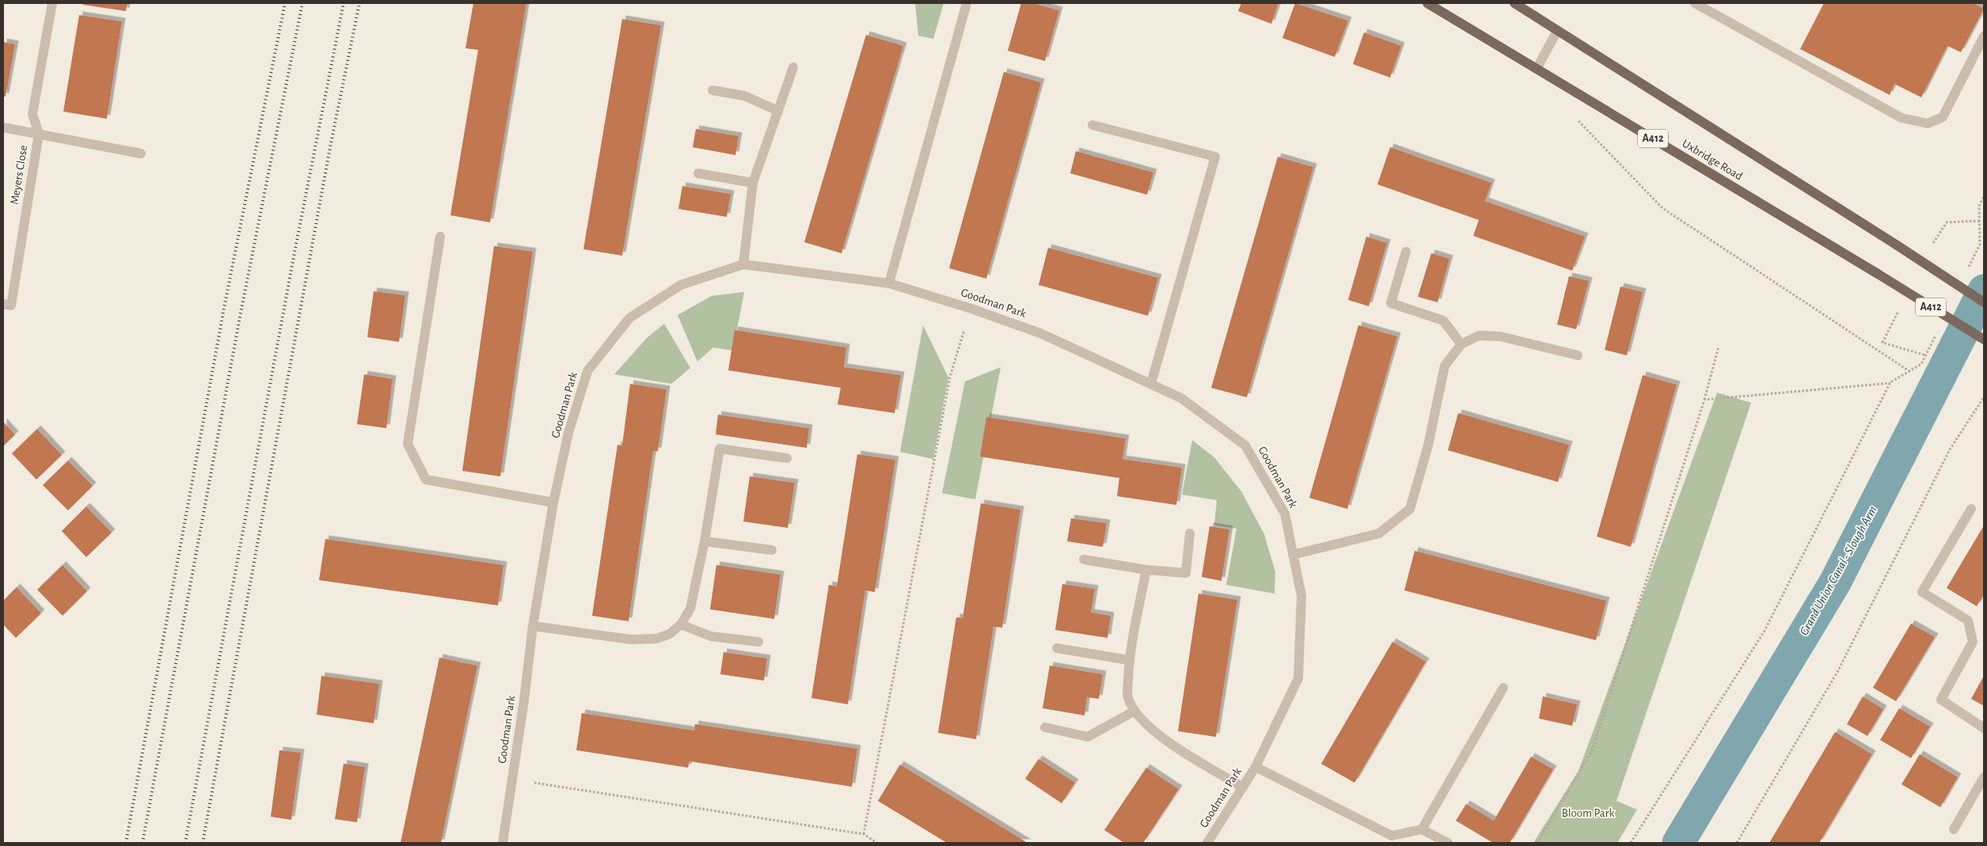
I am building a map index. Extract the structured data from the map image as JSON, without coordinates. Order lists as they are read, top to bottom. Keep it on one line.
{"streets":{"main road":["A412","Uxbridge Road"],"street":["Meyers Close","Goodman Park"]},"water":["Grand Union Canal - Slough Arm"],"parks":["Bloom Park"]}
